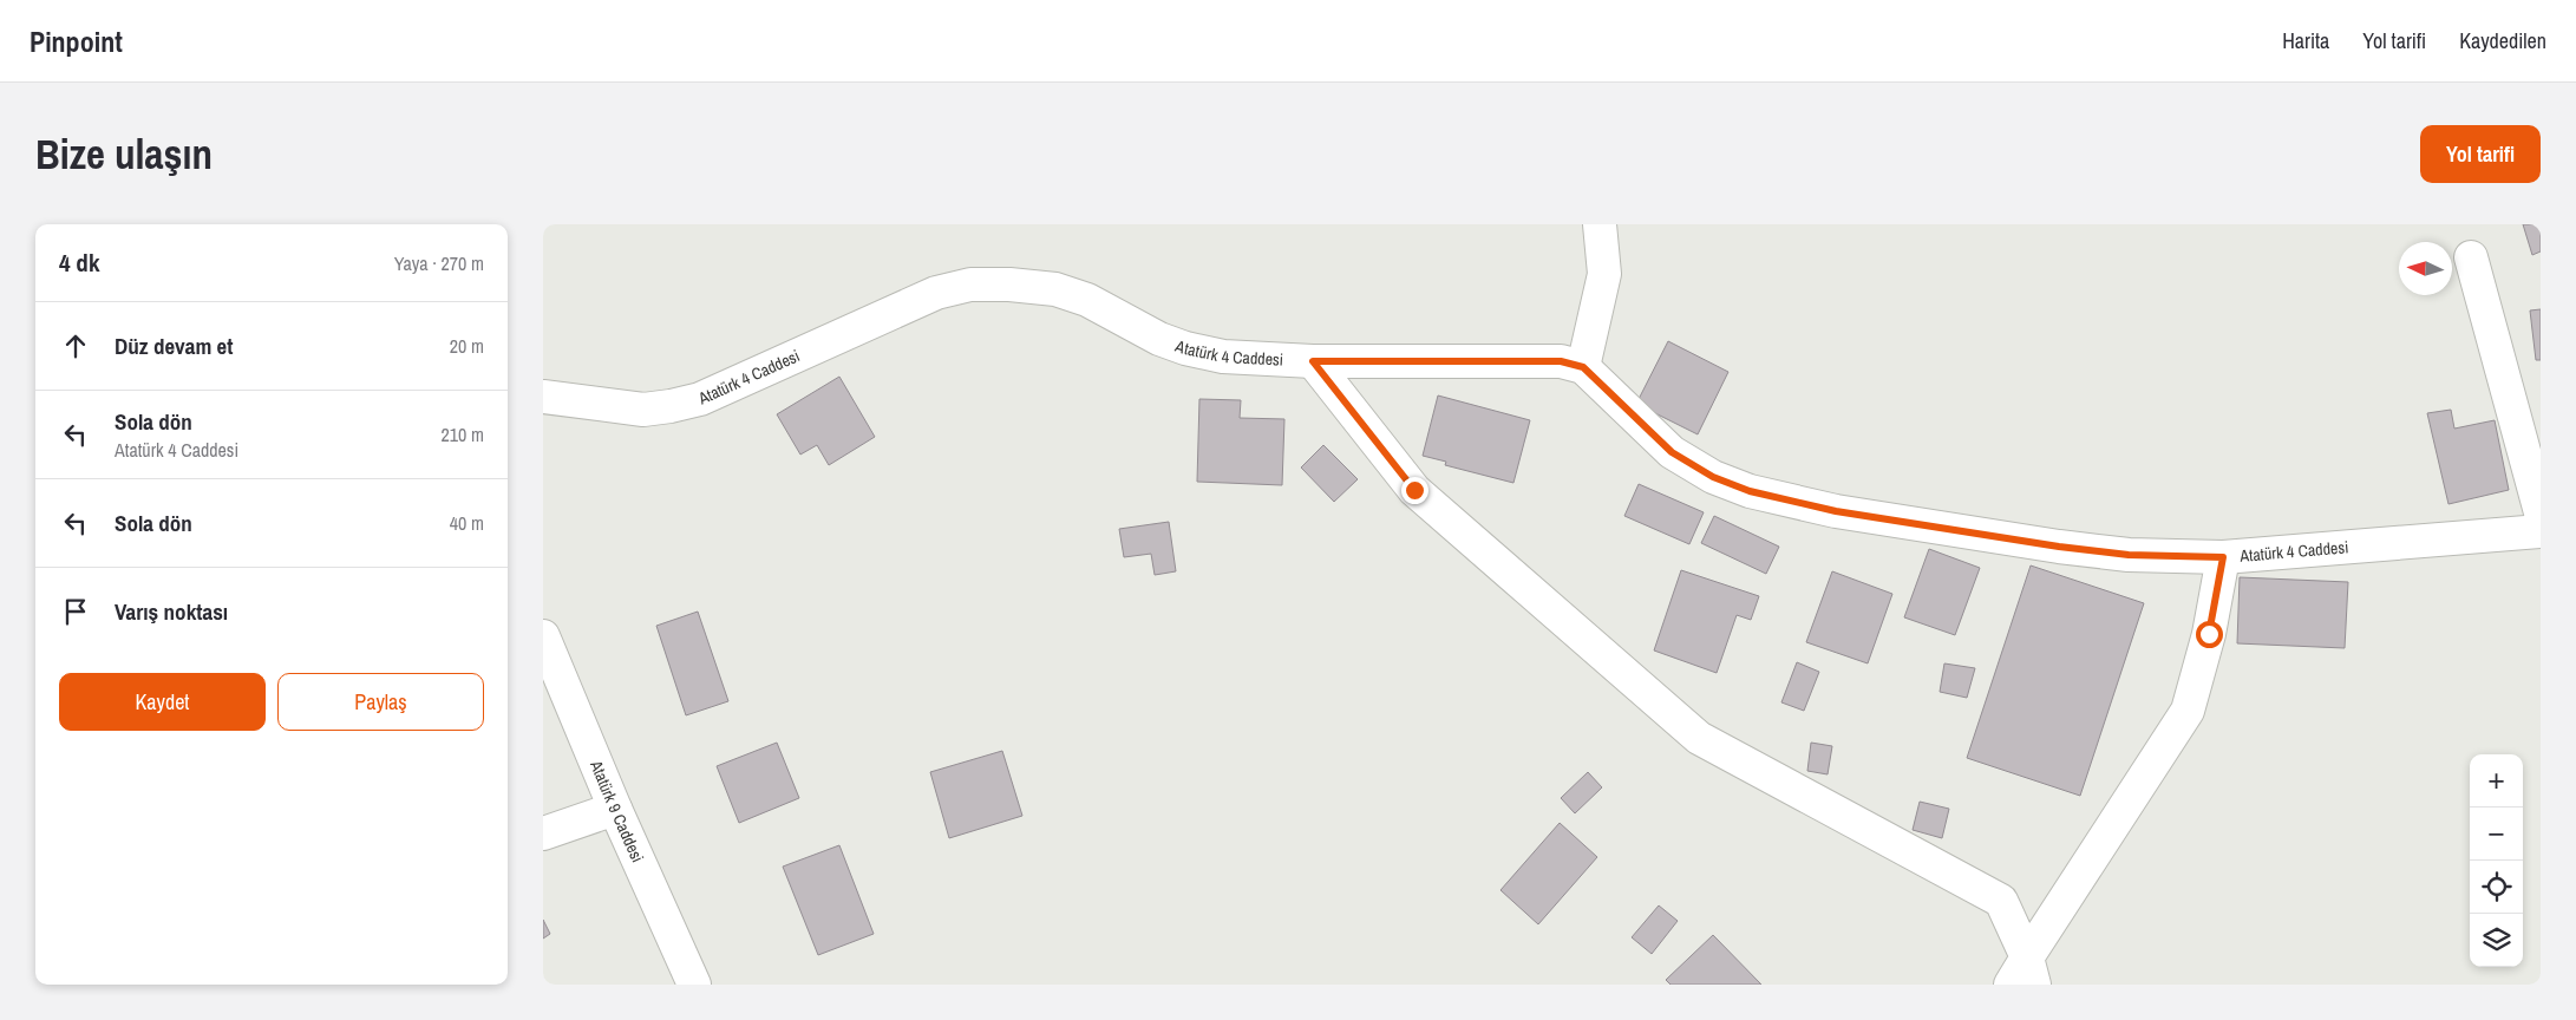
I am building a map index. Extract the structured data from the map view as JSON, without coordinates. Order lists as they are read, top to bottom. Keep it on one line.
{"streets":{"street":["Atatürk 4 Caddesi","Atatürk 9 Caddesi"]},"north":"left","page":{"header":"Pinpoint","nav":["Harita","Yol tarifi","Kaydedilen"],"buttons":["Yol tarifi",["Kaydet","Paylaş"]],"title":"Bize ulaşın","heading":["4 dk","Yaya · 270 m"],"list":[["Düz devam et","20 m"],["Sola dön","Atatürk 4 Caddesi","210 m"],["Sola dön","40 m"],"Varış noktası"],"map_buttons":["+","−"]}}
